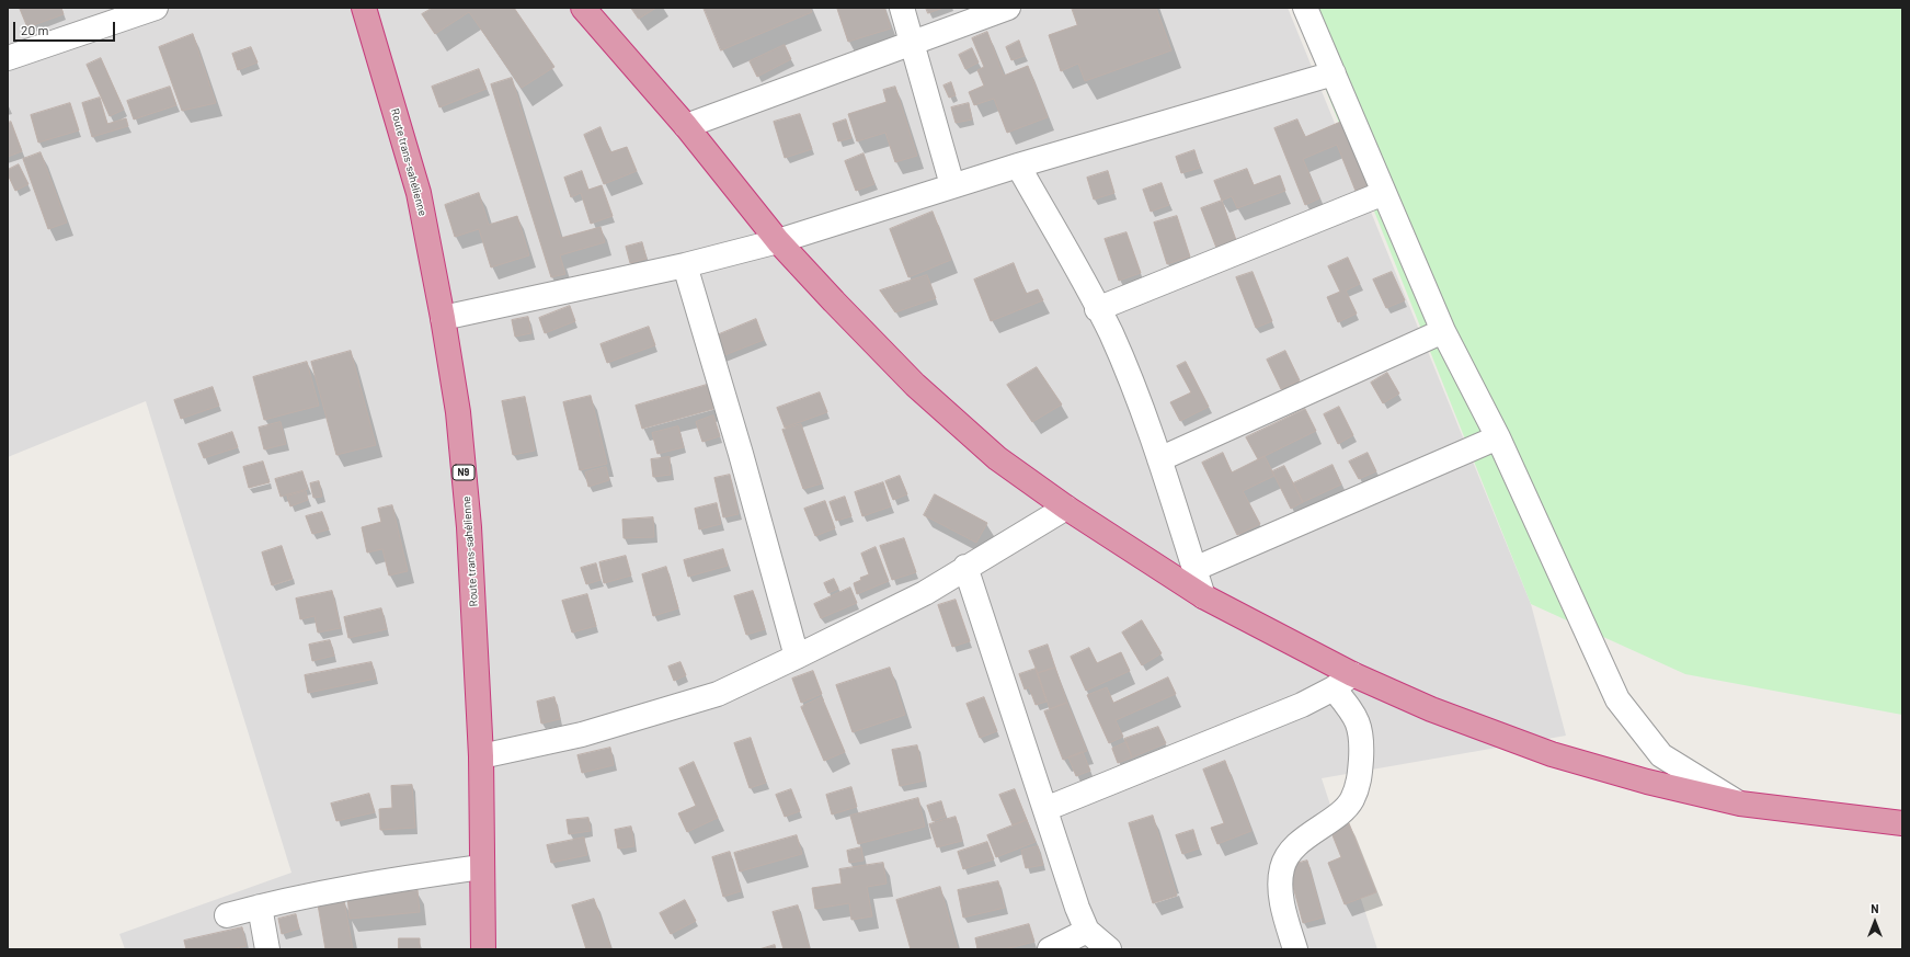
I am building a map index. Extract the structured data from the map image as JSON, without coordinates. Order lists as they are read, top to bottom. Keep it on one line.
{"streets":{"highway":["Route trans-sahélienne","N9"]},"scale_bar":"20 m","north":"top"}
